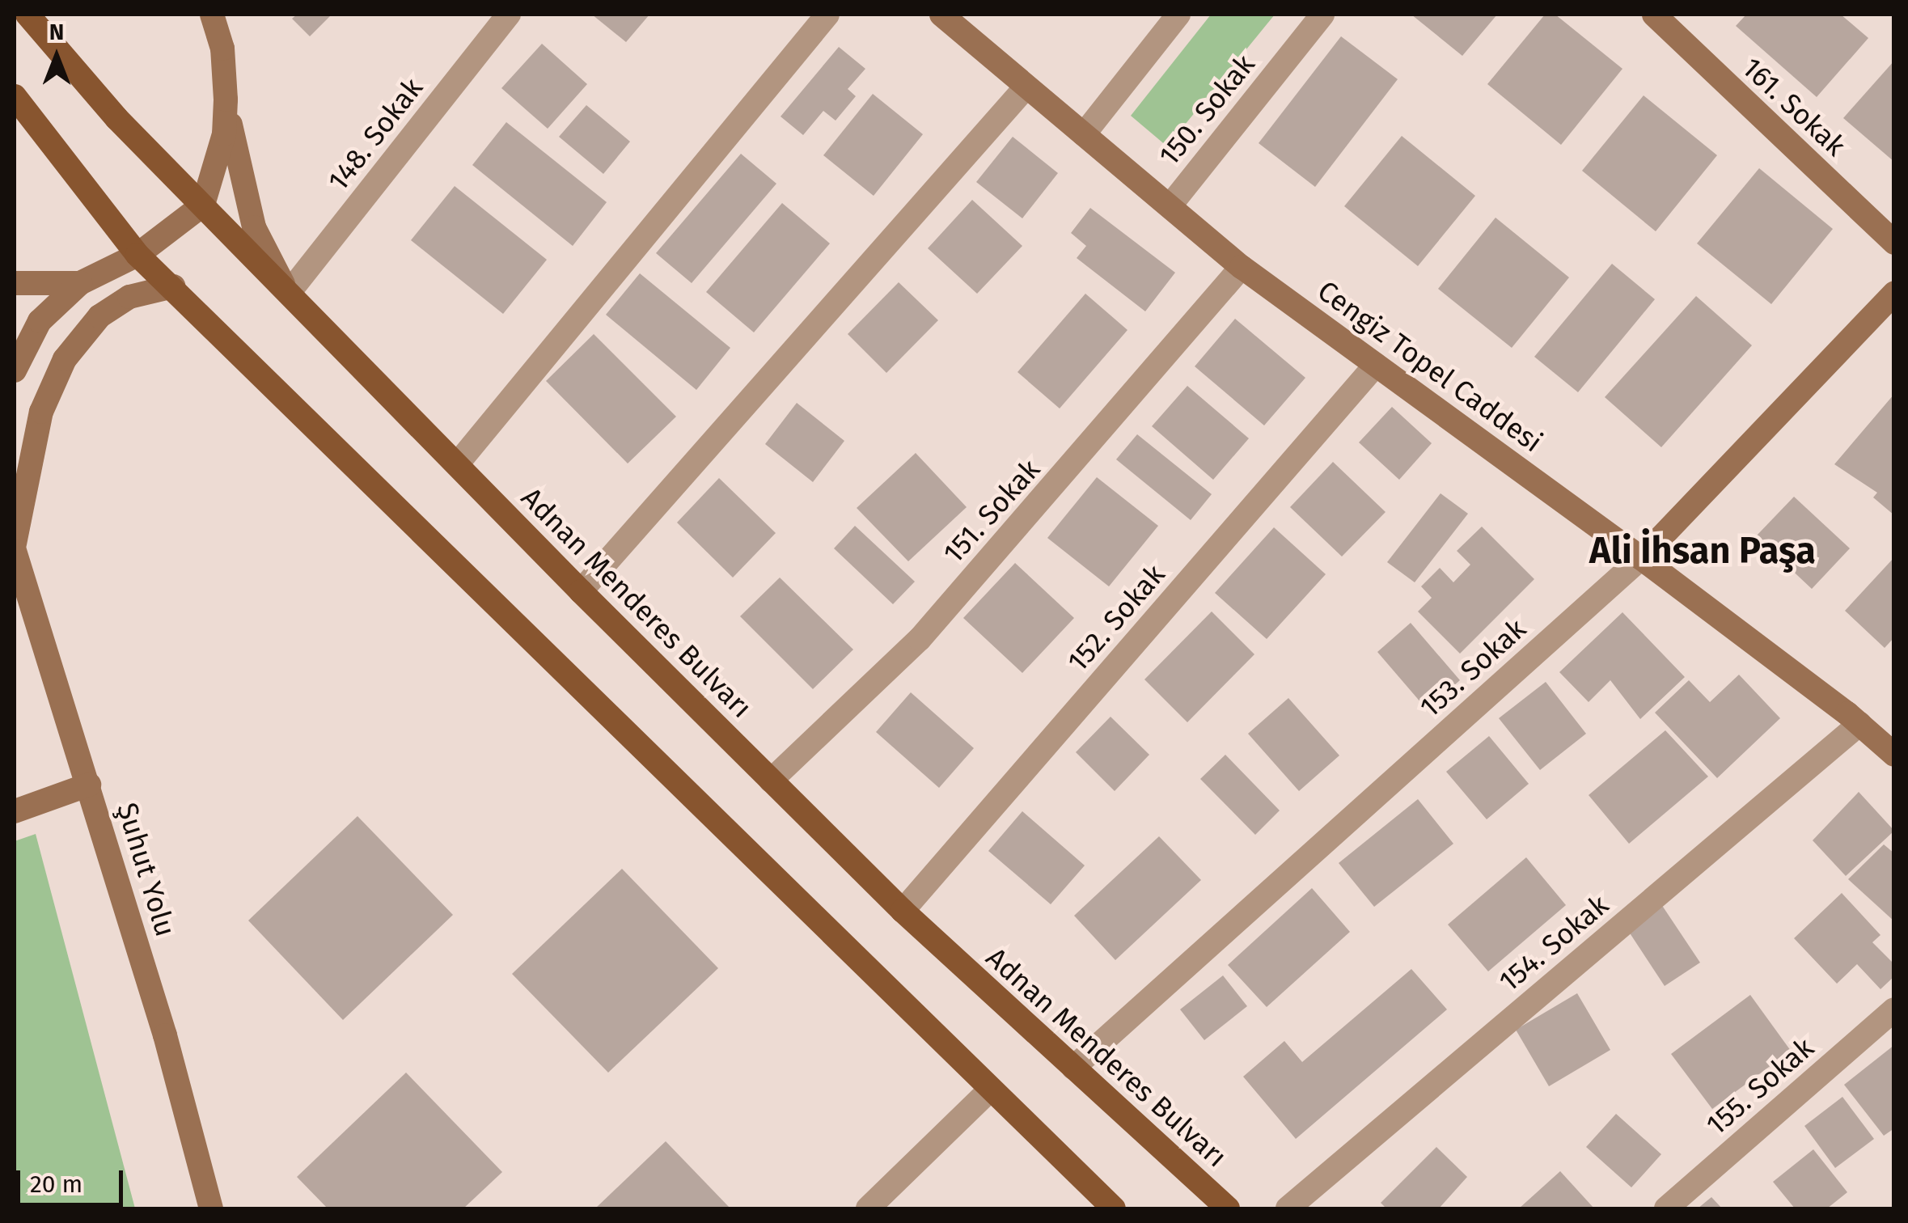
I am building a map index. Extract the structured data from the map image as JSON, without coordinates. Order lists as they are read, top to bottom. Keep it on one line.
{"streets":{"main road":["Adnan Menderes Bulvarı"],"street":["161. Sokak","150. Sokak","148. Sokak","Cengiz Topel Caddesi","151. Sokak","152. Sokak","153. Sokak","Şuhut Yolu","154. Sokak","155. Sokak"]},"crossings":[["150. Sokak","Cengiz Topel Caddesi"],["148. Sokak","Adnan Menderes Bulvarı"],["Cengiz Topel Caddesi","151. Sokak"],["Cengiz Topel Caddesi","152. Sokak"],["Cengiz Topel Caddesi","153. Sokak"],["Cengiz Topel Caddesi","154. Sokak"],["151. Sokak","Adnan Menderes Bulvarı"],["Adnan Menderes Bulvarı","152. Sokak"],["Adnan Menderes Bulvarı","153. Sokak"]],"districts":["Ali İhsan Paşa"],"scale_bar":"20 m","north":"top"}
